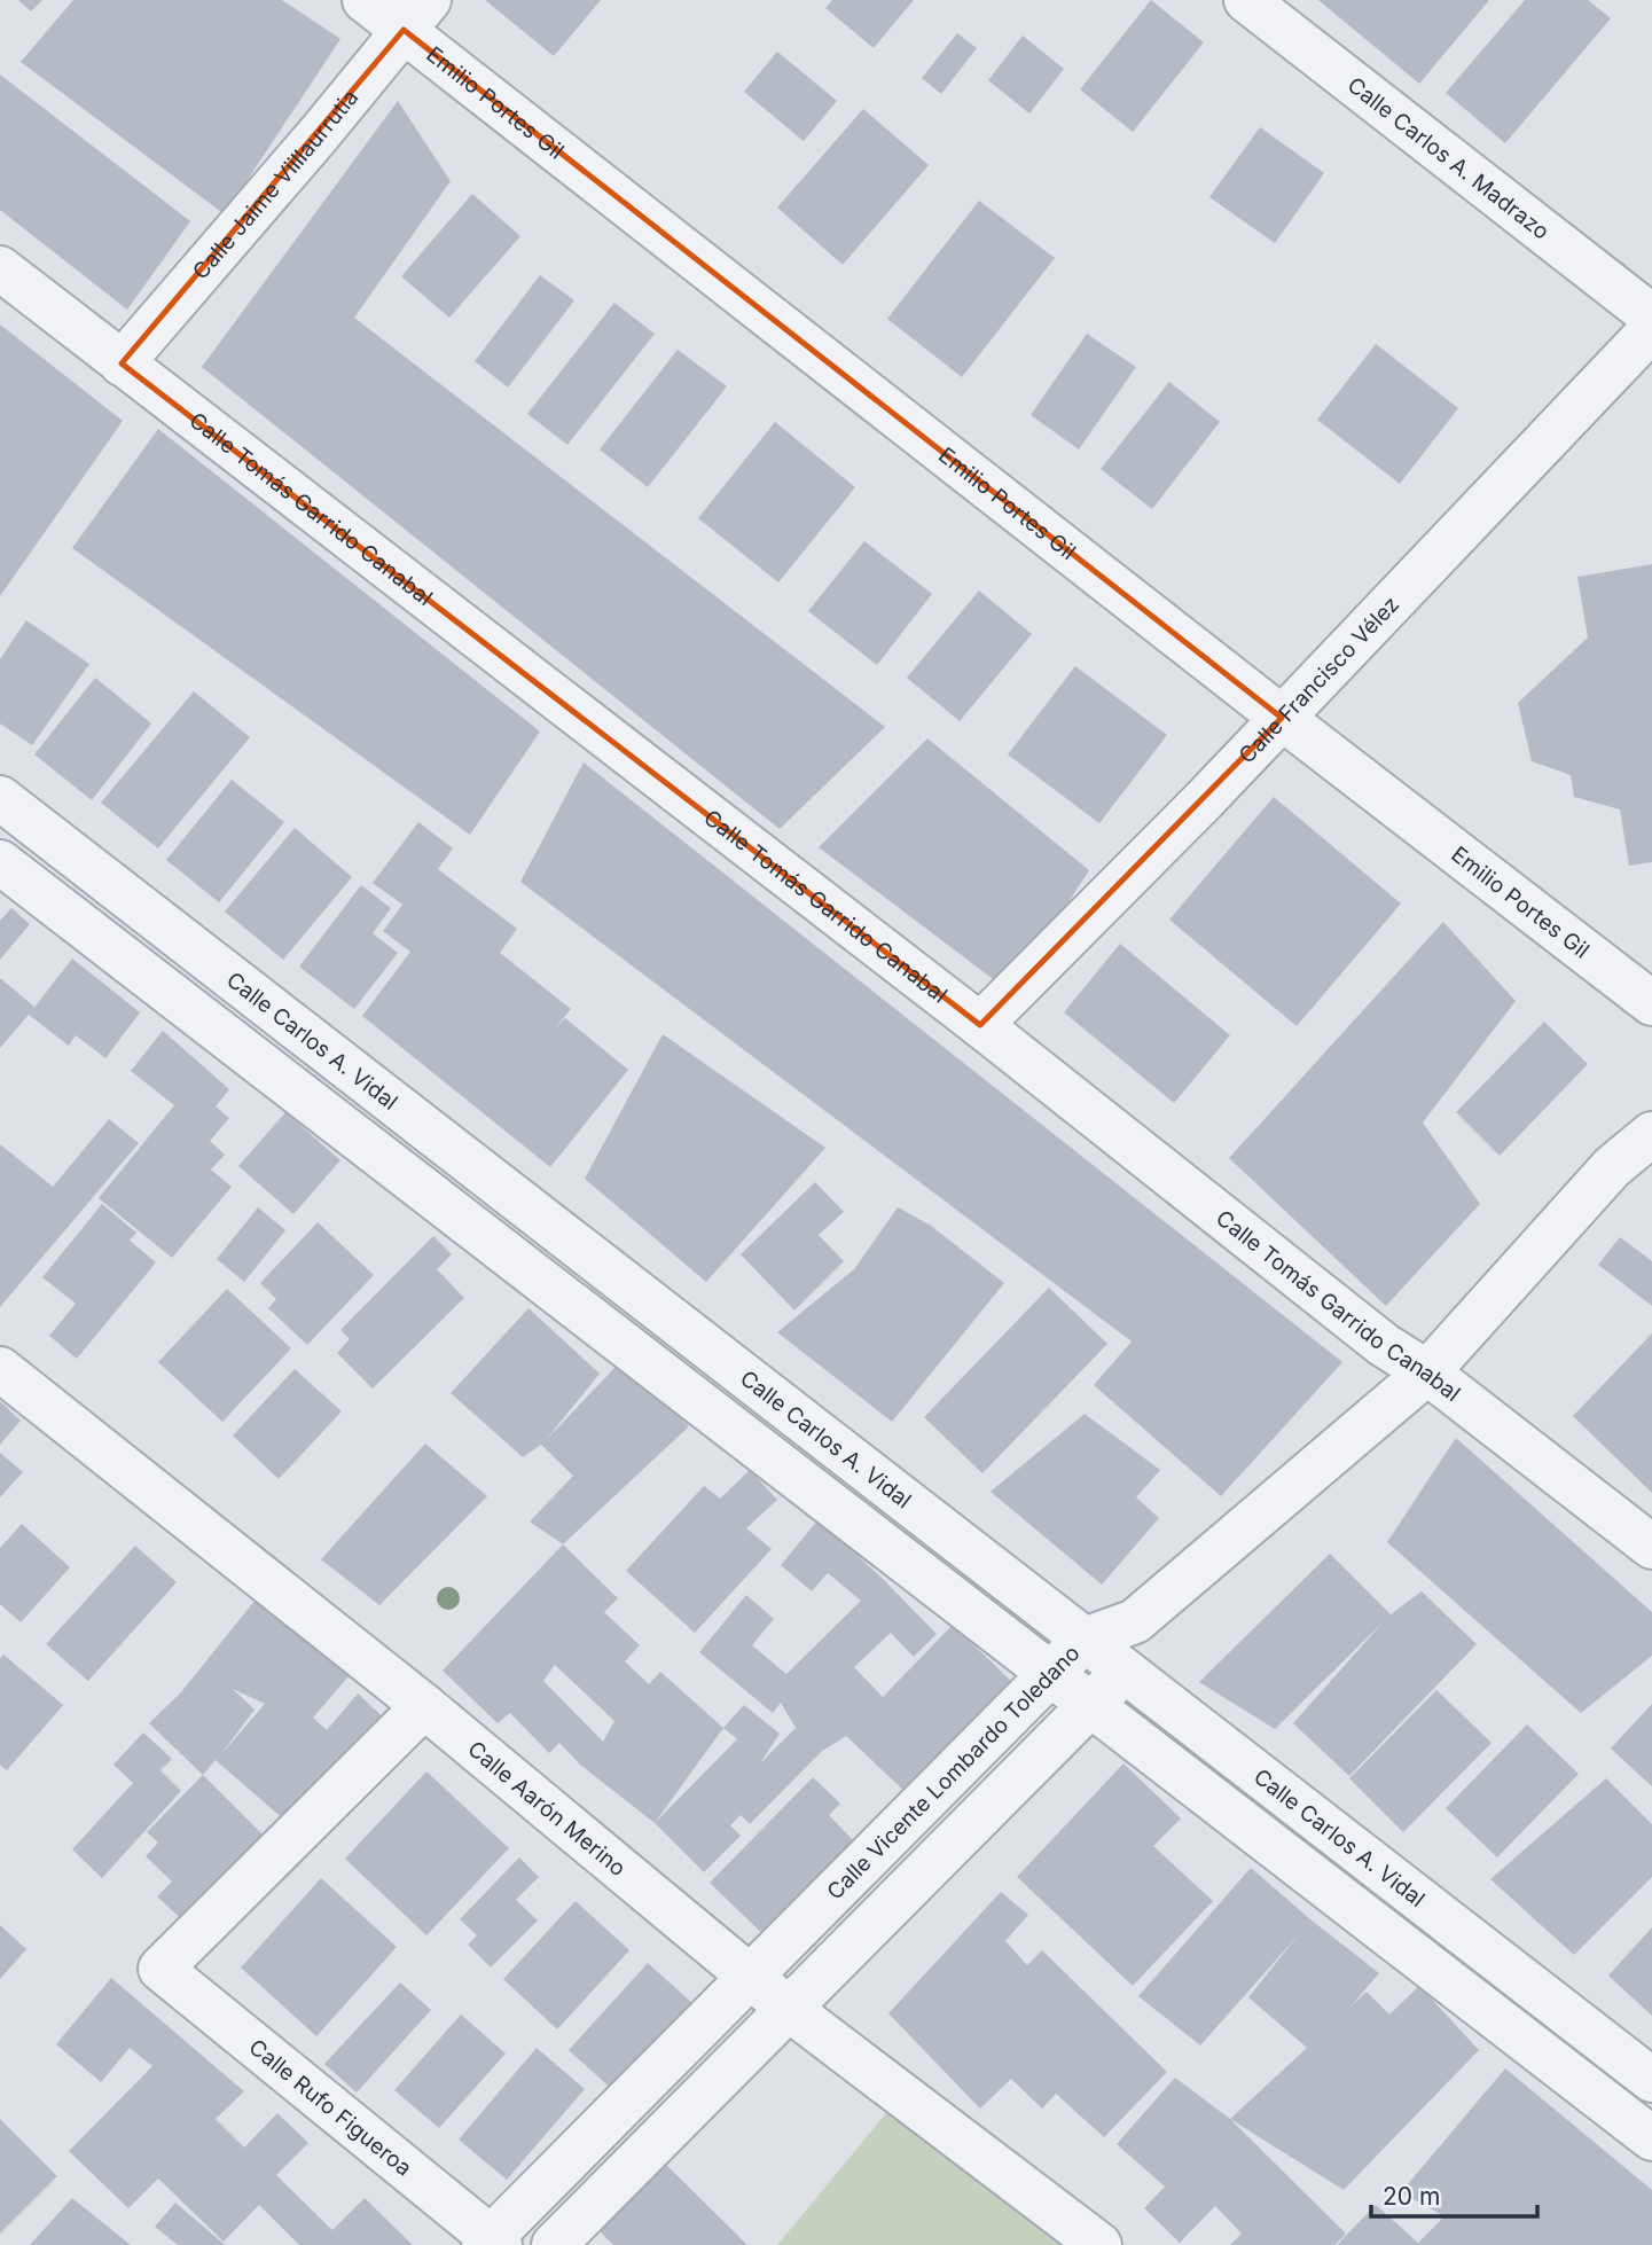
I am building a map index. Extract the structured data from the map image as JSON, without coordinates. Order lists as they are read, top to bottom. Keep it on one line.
{"streets":{"street":["Emilio Portes Gil","Calle Carlos A. Madrazo","Calle Jaime Viillaurrutia","Calle Tomás Garrido Canabal","Calle Francisco Vélez","Calle Carlos A. Vidal","Calle Vicente Lombardo Toledano","Calle Aarón Merino","Calle Rufo Figueroa"]},"crossings":[["Emilio Portes Gil","Calle Jaime Viillaurrutia"],["Emilio Portes Gil","Calle Francisco Vélez"],["Calle Jaime Viillaurrutia","Calle Tomás Garrido Canabal"],["Calle Tomás Garrido Canabal","Calle Francisco Vélez"],["Calle Carlos A. Vidal","Calle Vicente Lombardo Toledano"],["Calle Vicente Lombardo Toledano","Calle Aarón Merino"],["Calle Vicente Lombardo Toledano","Calle Rufo Figueroa"],["Calle Aarón Merino","Calle Rufo Figueroa"]],"scale_bar":"20 m"}
